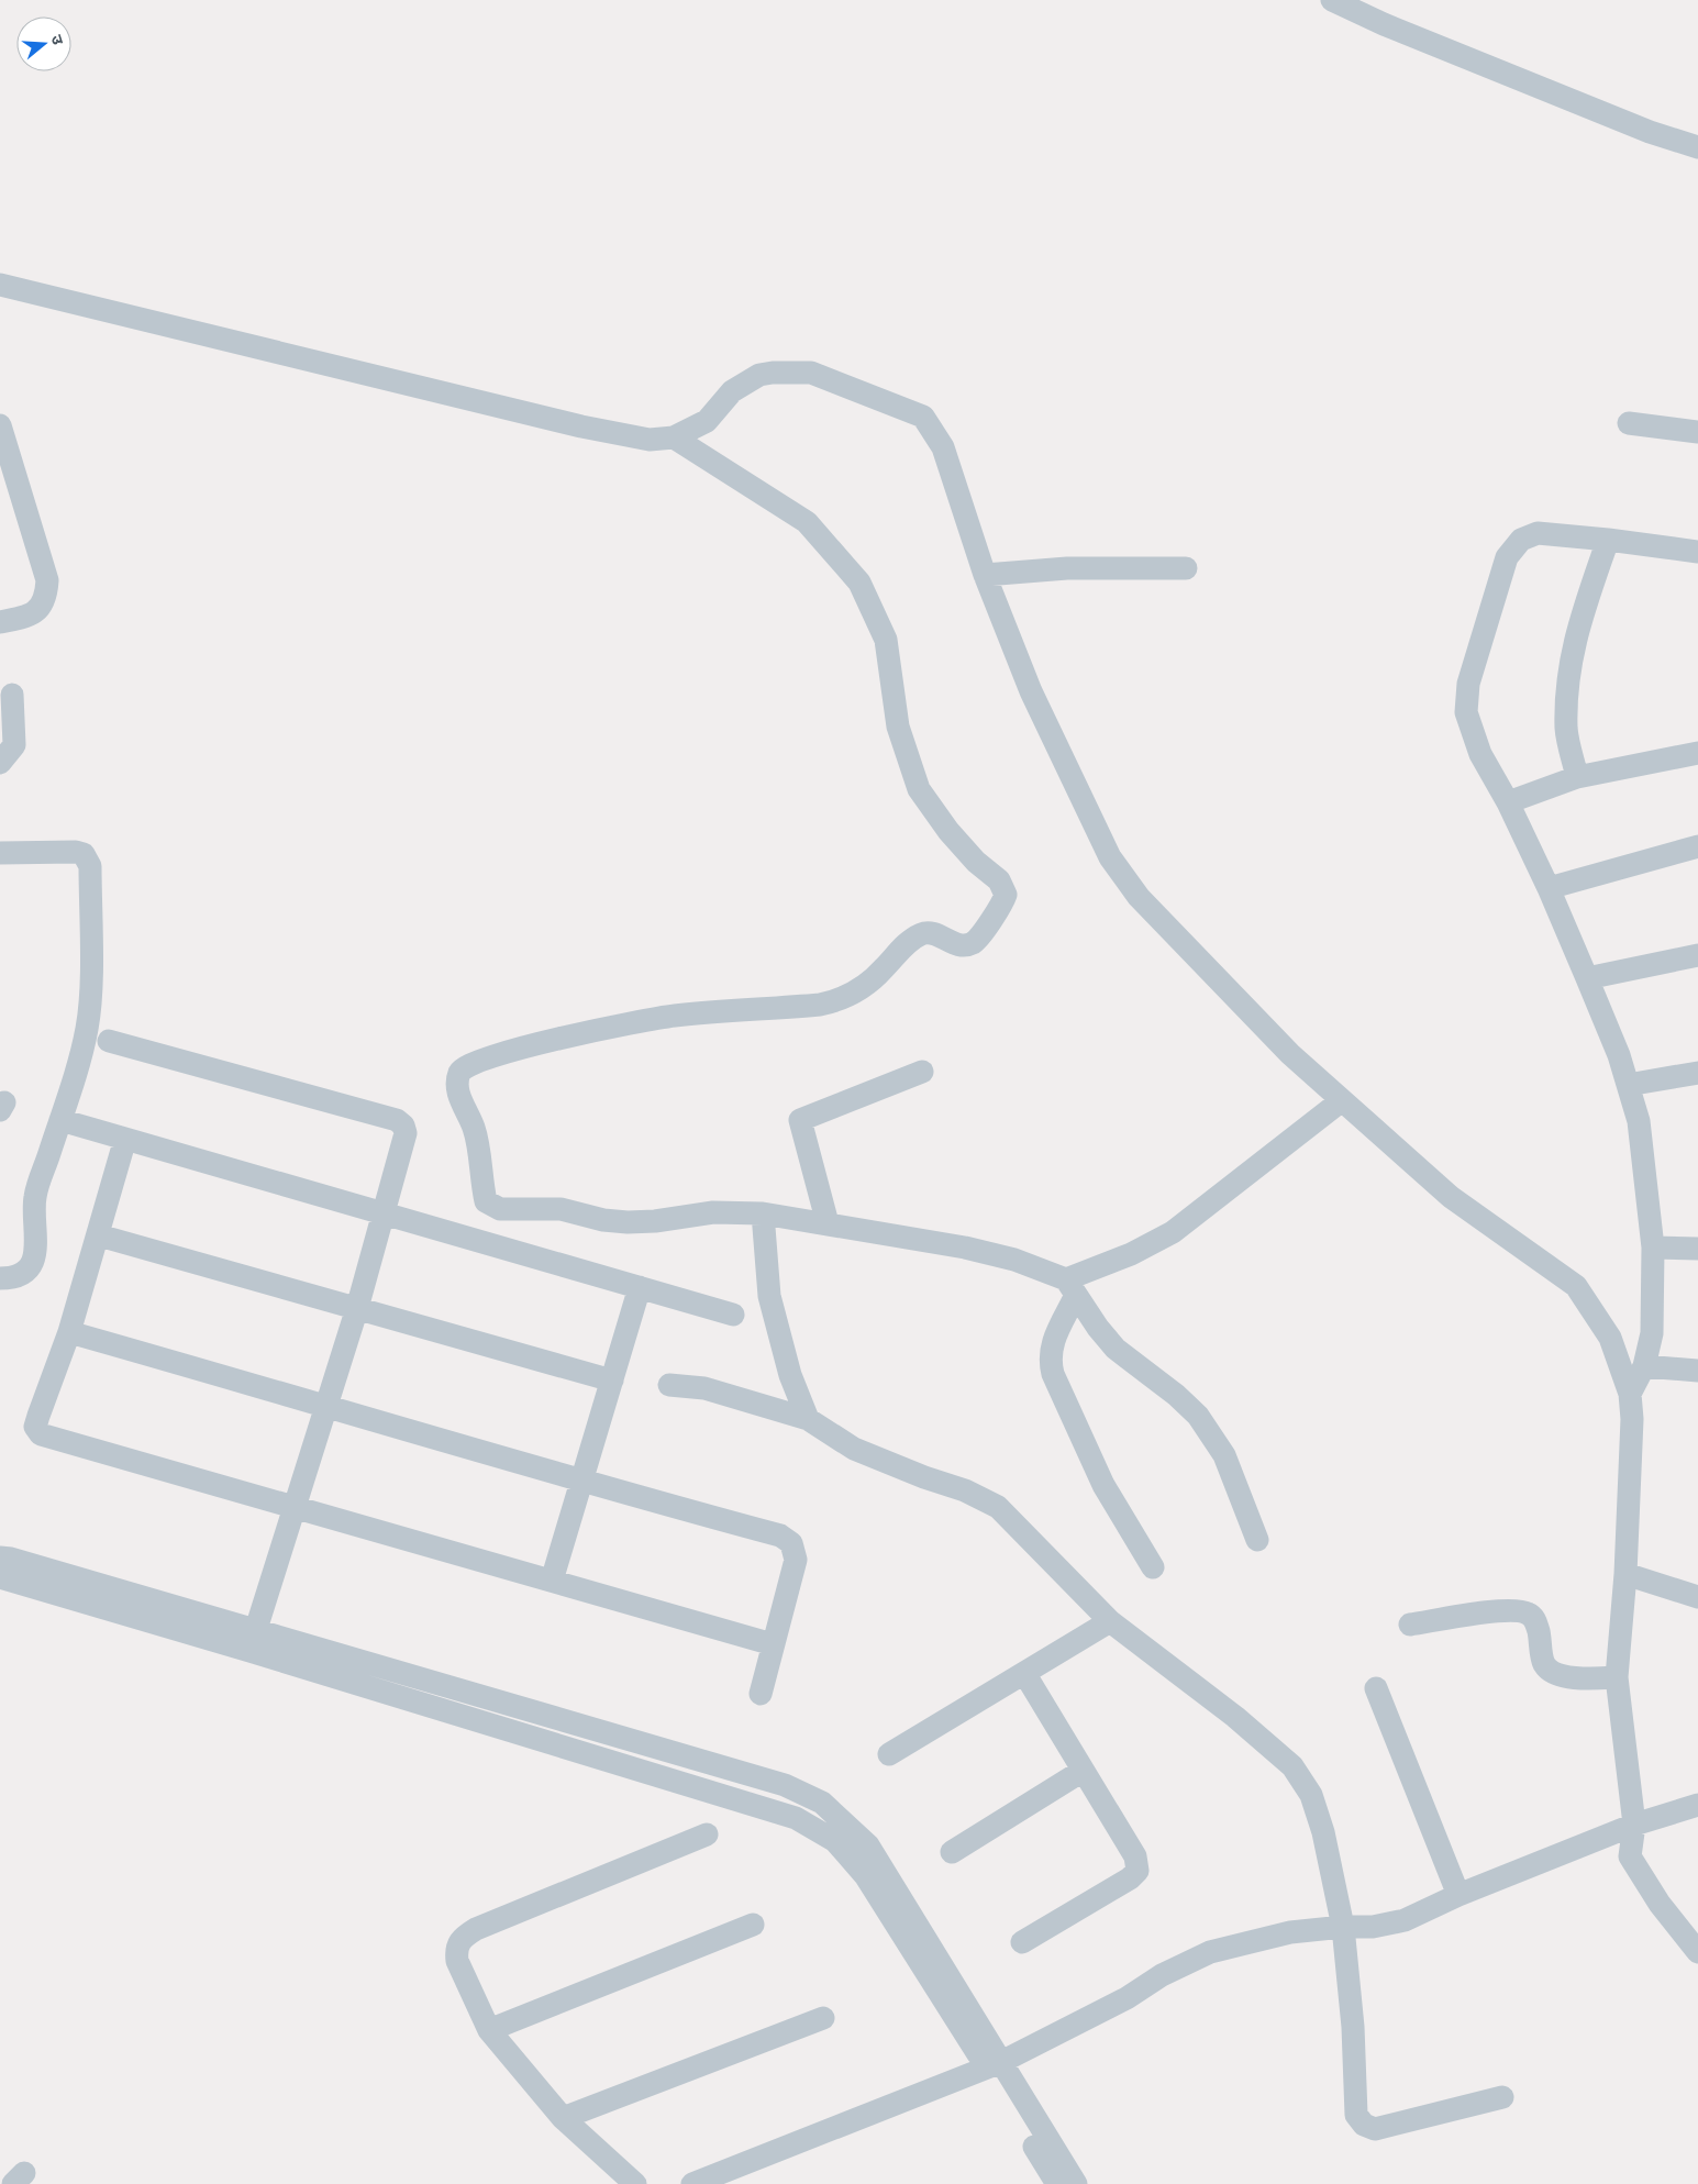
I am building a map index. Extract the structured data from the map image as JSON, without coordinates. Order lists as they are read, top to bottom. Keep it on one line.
{"north":"right"}
